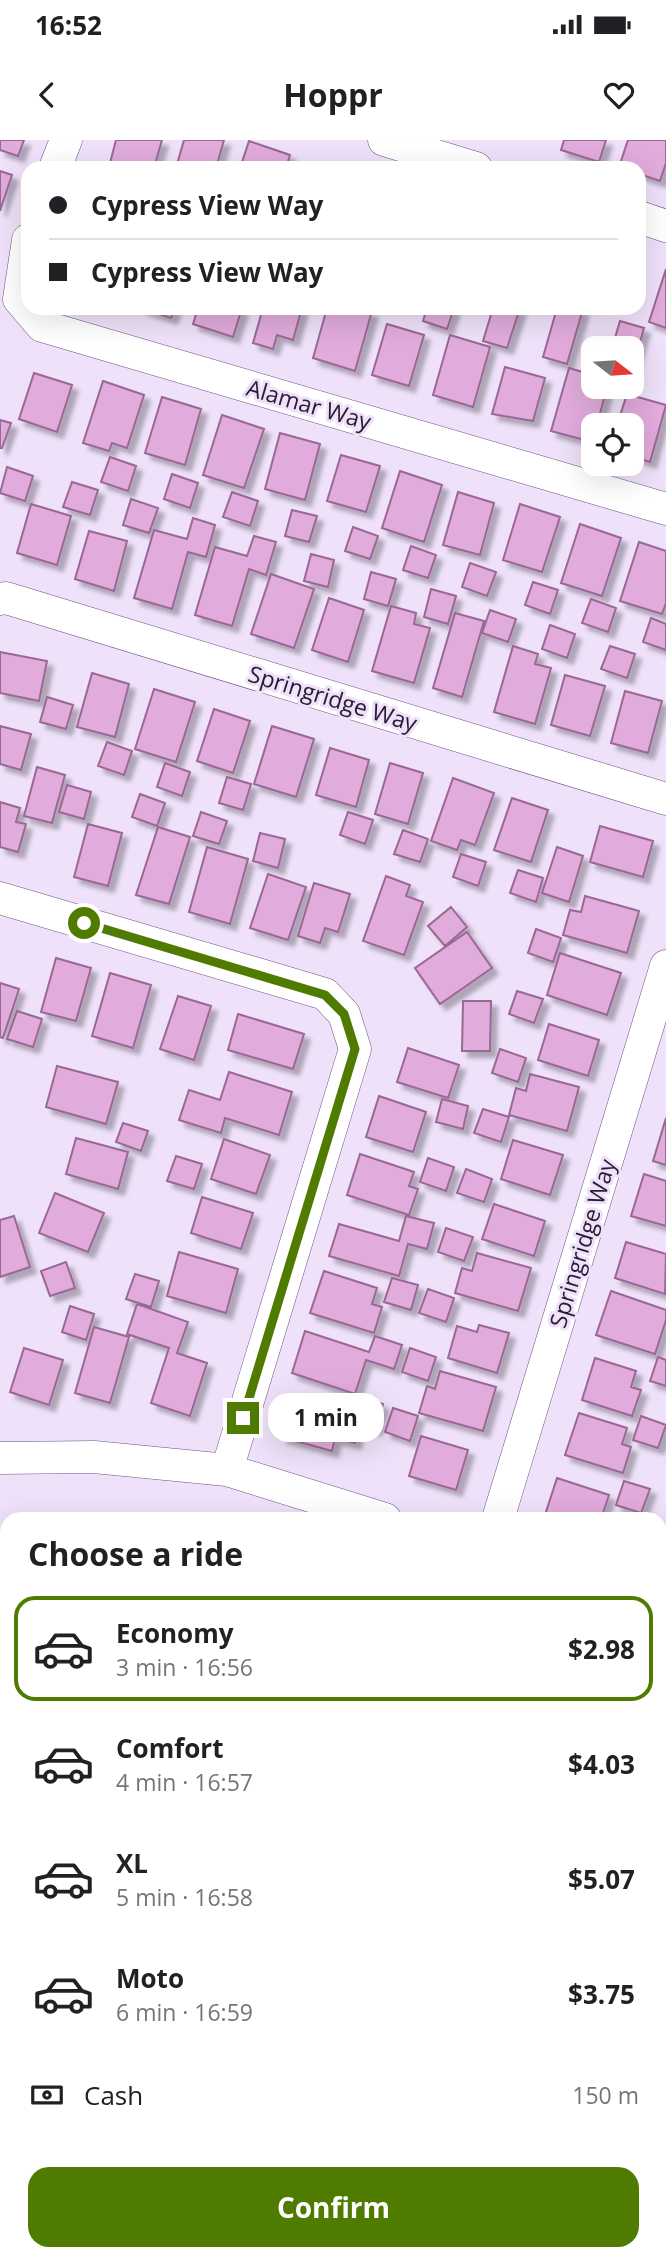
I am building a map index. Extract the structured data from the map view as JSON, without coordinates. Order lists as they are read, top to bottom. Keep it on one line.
{"streets":{"street":["Alamar Way","Springridge Way"]},"north":"right","page":{"status":"16:52","header":"Hoppr","banner":["Cypress View Way","Cypress View Way"],"bubble":"1 min","heading":"Choose a ride","list":[{"name":"Economy","note":"3 min · 16:56","value":"$2.98"},{"name":"Comfort","note":"4 min · 16:57","value":"$4.03"},{"name":"XL","note":"5 min · 16:58","value":"$5.07"},{"name":"Moto","note":"6 min · 16:59","value":"$3.75"}],"pay":["Cash","150 m"],"buttons":"Confirm"}}
